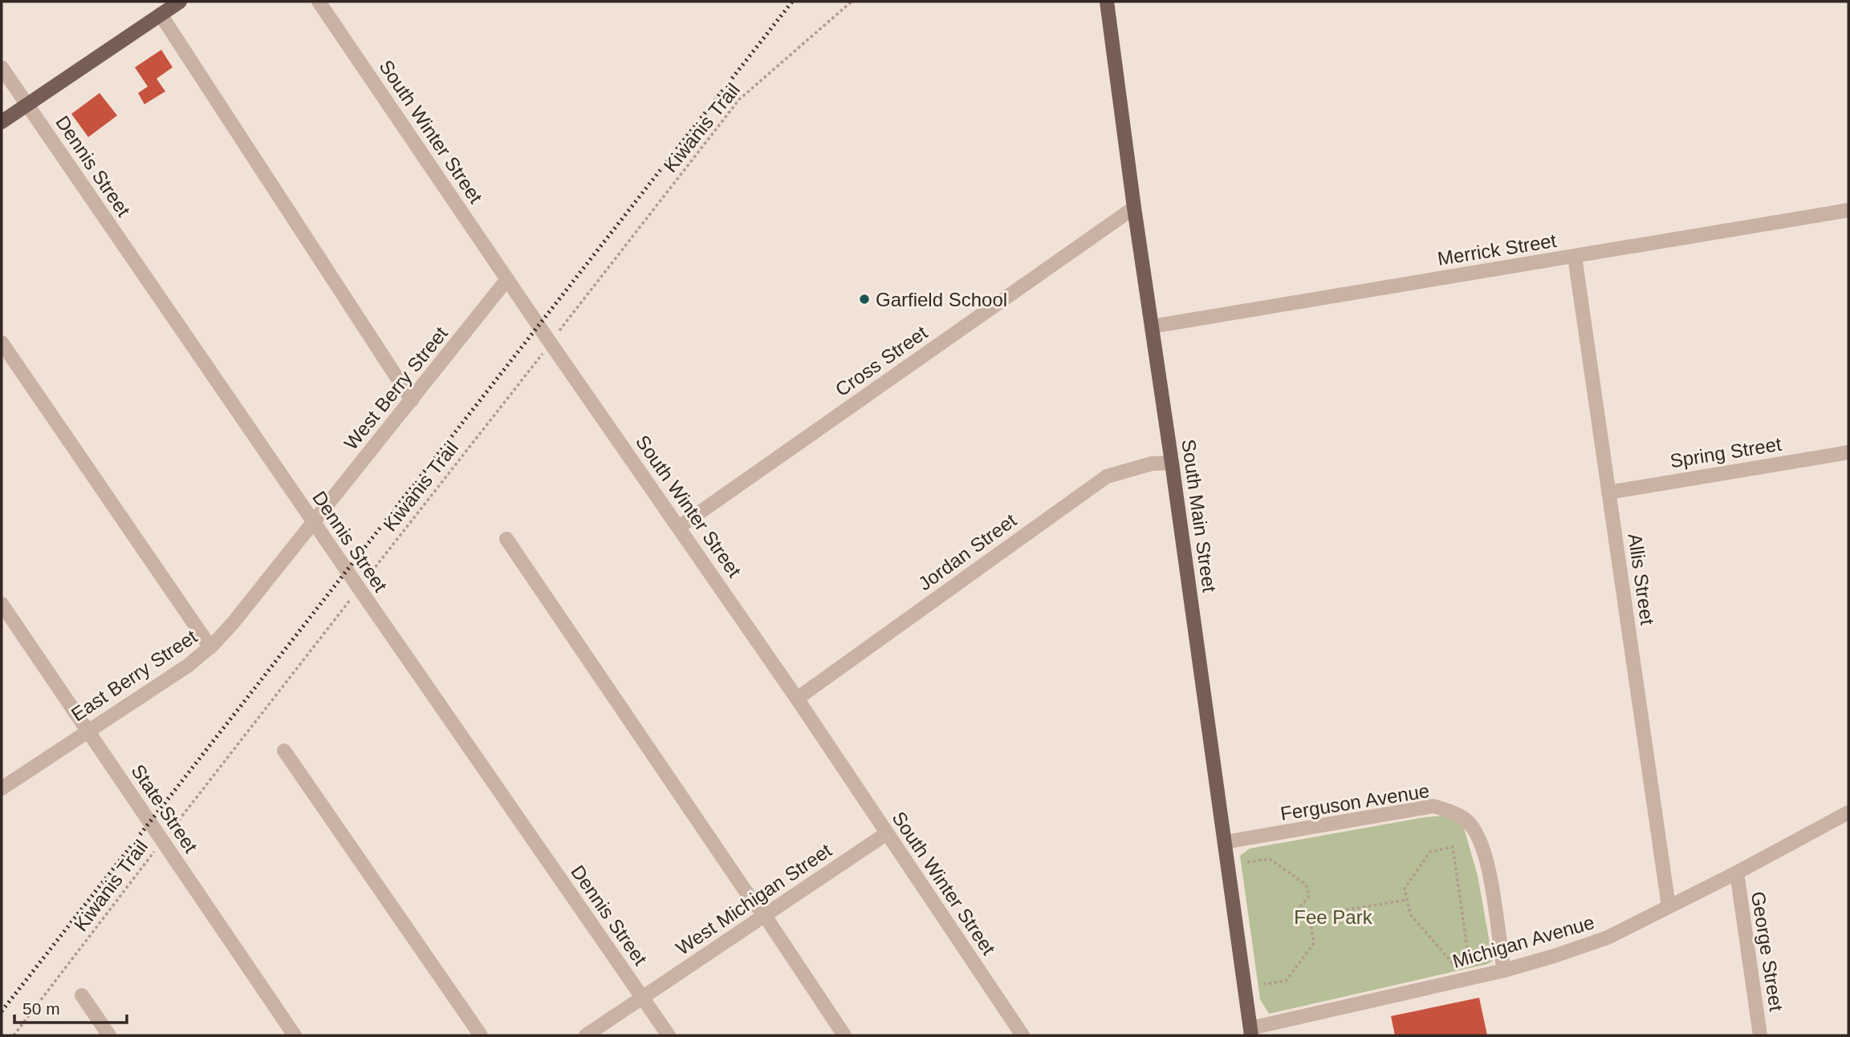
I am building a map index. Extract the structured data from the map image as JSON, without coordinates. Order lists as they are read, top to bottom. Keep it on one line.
{"streets":{"main road":["South Main Street"],"street":["South Winter Street","Dennis Street","Merrick Street","Cross Street","West Berry Street","Spring Street","Jordan Street","Allis Street","East Berry Street","Ferguson Avenue","State Street","West Michigan Street","Michigan Avenue","George Street"],"path":["Kiwanis Trail"]},"crossings":[["Kiwanis Trail","South Winter Street"],["Kiwanis Trail","Dennis Street"],["Kiwanis Trail","State Street"],["South Winter Street","Cross Street"],["South Winter Street","West Berry Street"],["South Winter Street","Jordan Street"],["South Winter Street","West Michigan Street"],["Dennis Street","West Berry Street"],["Dennis Street","East Berry Street"],["Dennis Street","West Michigan Street"],["Merrick Street","South Main Street"],["Merrick Street","Allis Street"],["Cross Street","South Main Street"],["West Berry Street","East Berry Street"],["Spring Street","Allis Street"],["South Main Street","Jordan Street"],["South Main Street","Ferguson Avenue"],["South Main Street","Michigan Avenue"],["Allis Street","Michigan Avenue"],["East Berry Street","State Street"],["Ferguson Avenue","Michigan Avenue"],["Michigan Avenue","George Street"]],"parks":["Fee Park"],"places":["Garfield School"],"scale_bar":"50 m"}
